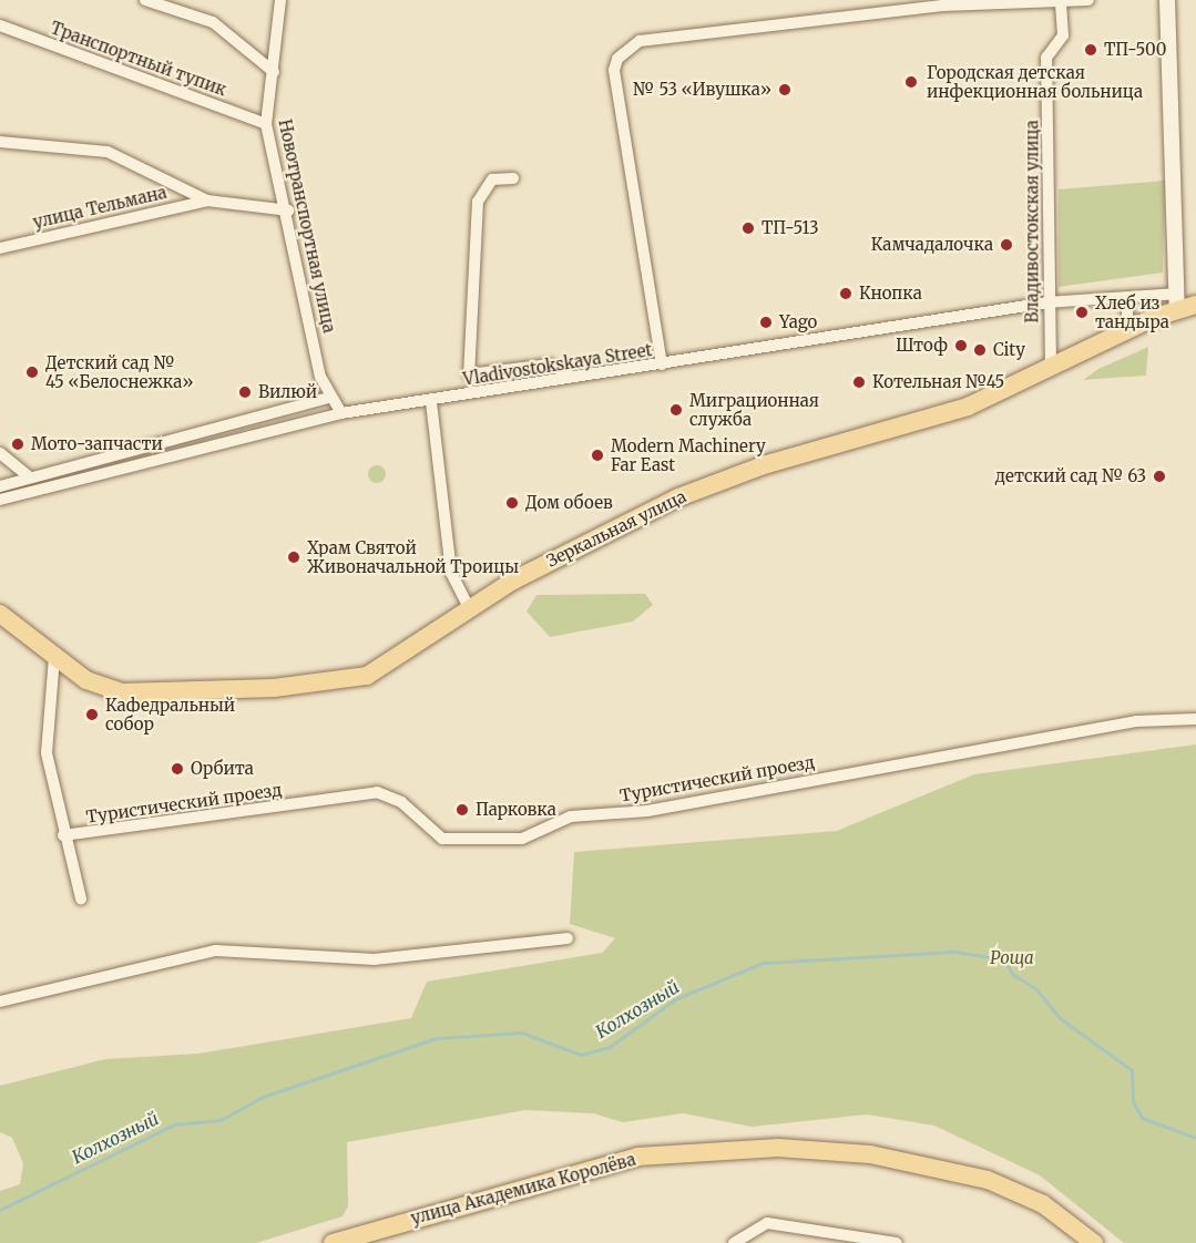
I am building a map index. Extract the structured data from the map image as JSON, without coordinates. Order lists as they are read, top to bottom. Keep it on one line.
{"streets":{"main road":["Зеркальная улица","улица Академика Королёва"],"street":["Транспортный тупик","улица Тельмана","Владивостокская улица","Новотранспортная улица","Vladivostokskaya Street","Туристический проезд"]},"crossings":[["Транспортный тупик","Новотранспортная улица"],["Владивостокская улица","Vladivostokskaya Street"],["Владивостокская улица","Зеркальная улица"],["Новотранспортная улица","Vladivostokskaya Street"],["Vladivostokskaya Street","Зеркальная улица"]],"water":["Колхозный"],"parks":["Роща"],"places":["ТП-500","Городская детская инфекционная больница","№ 53 «Ивушка»","ТП-513","Камчадалочка","Кнопка","Хлеб из тандыра","Yago","Штоф","City","Детский сад № 45 «Белоснежка»","Котельная №45","Вилюй","Миграционная служба","Мото-запчасти","Modern Machinery Far East","детский сад № 63","Дом обоев","Храм Святой Живоначальной Троицы","Кафедральный собор","Орбита","Парковка"]}
